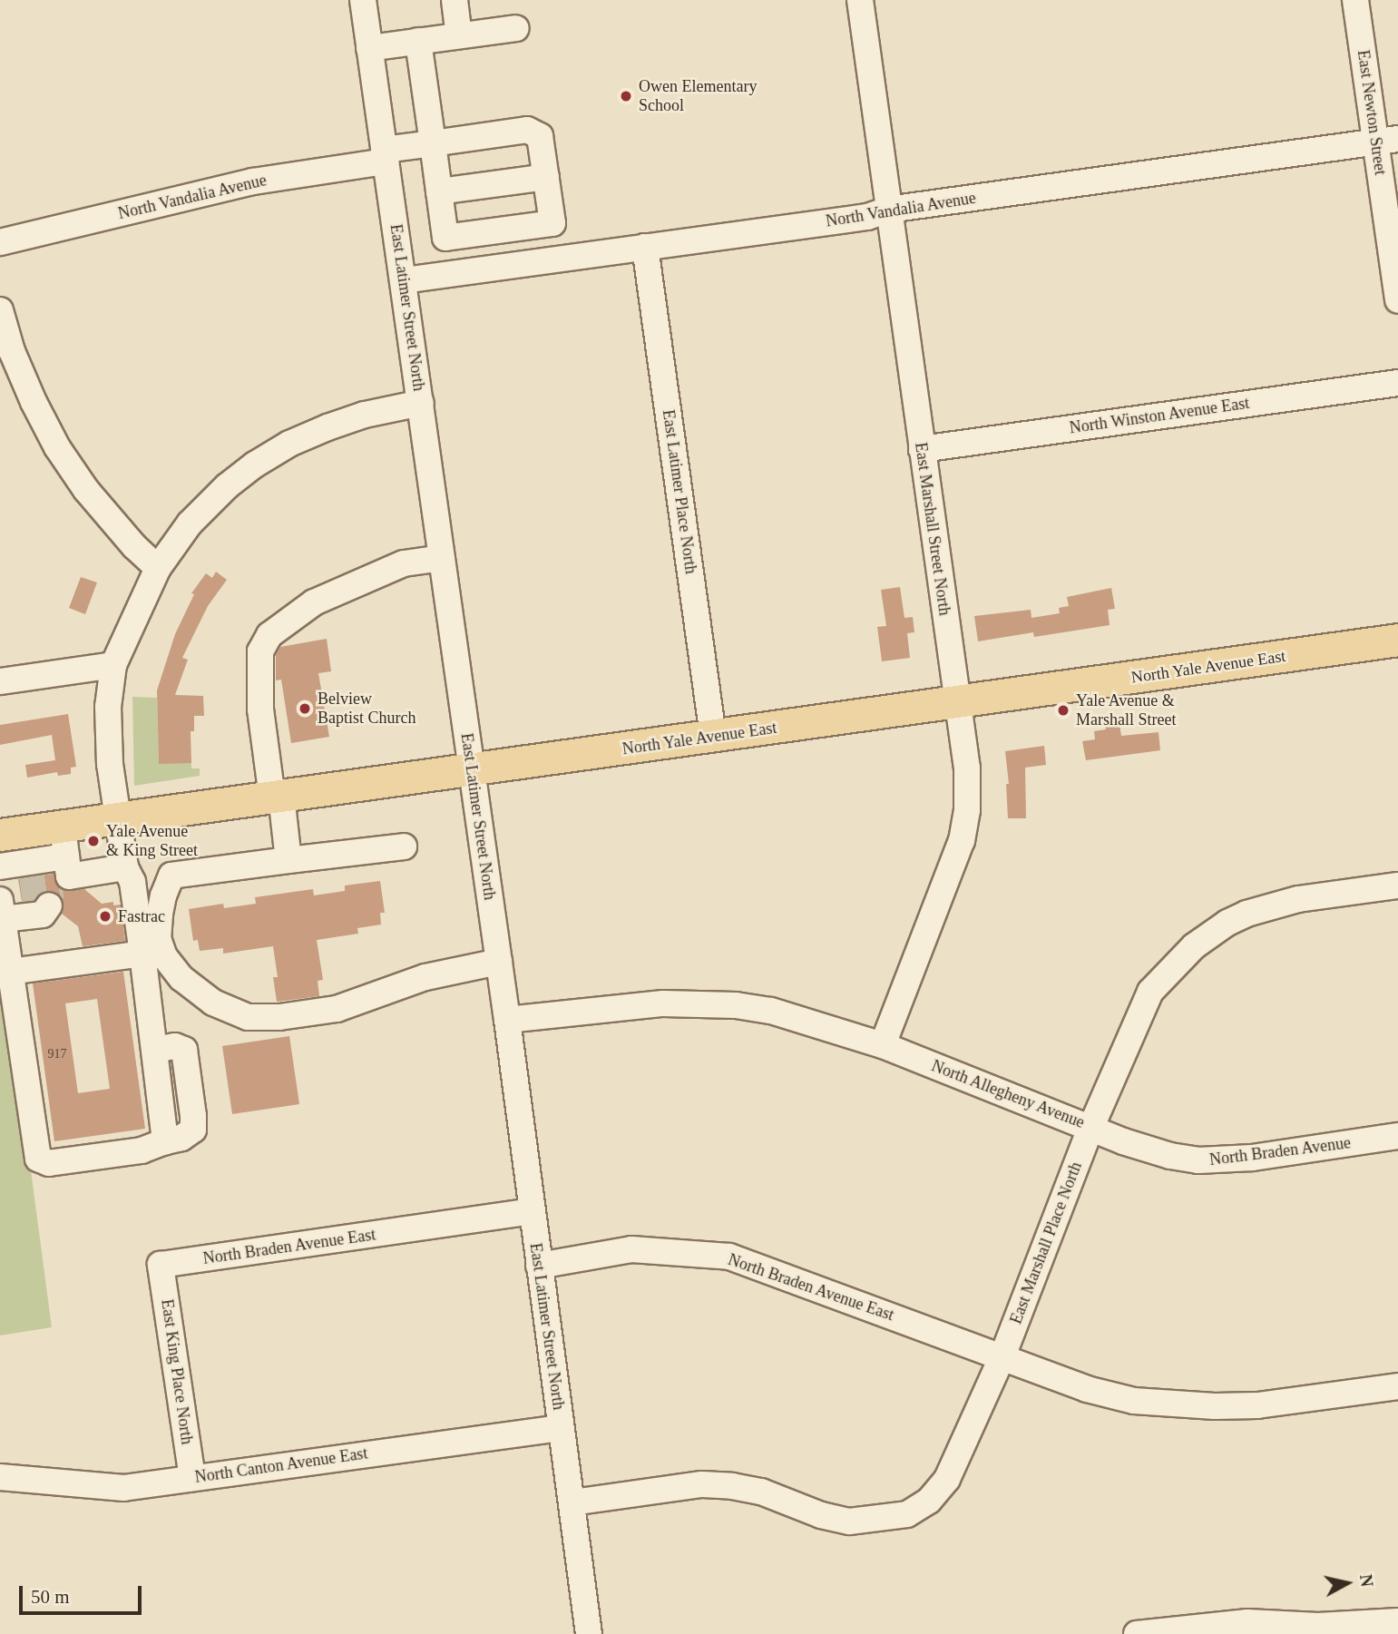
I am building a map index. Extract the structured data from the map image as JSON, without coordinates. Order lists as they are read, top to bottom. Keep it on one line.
{"streets":{"main road":["North Yale Avenue East"],"street":["East Newton Street","North Vandalia Avenue","East Latimer Street North","North Winston Avenue East","East Latimer Place North","East Marshall Street North","North Allegheny Avenue","North Braden Avenue","East Marshall Place North","North Braden Avenue East","East King Place North","North Canton Avenue East"]},"crossings":[["East Newton Street","North Vandalia Avenue"],["North Vandalia Avenue","East Latimer Street North"],["North Vandalia Avenue","East Latimer Place North"],["North Vandalia Avenue","East Marshall Street North"],["East Latimer Street North","North Yale Avenue East"],["East Latimer Street North","North Allegheny Avenue"],["East Latimer Street North","North Braden Avenue East"],["East Latimer Street North","North Canton Avenue East"],["North Winston Avenue East","East Marshall Street North"],["East Latimer Place North","North Yale Avenue East"],["East Marshall Street North","North Yale Avenue East"],["East Marshall Street North","North Allegheny Avenue"],["North Allegheny Avenue","North Braden Avenue"],["North Allegheny Avenue","East Marshall Place North"],["North Braden Avenue","East Marshall Place North"],["East Marshall Place North","North Braden Avenue East"],["North Braden Avenue East","East King Place North"],["East King Place North","North Canton Avenue East"]],"places":["Owen Elementary School","Belview Baptist Church","Yale Avenue & Marshall Street","Yale Avenue & King Street","Fastrac"],"house_numbers":["917"],"scale_bar":"50 m","north":"right"}
